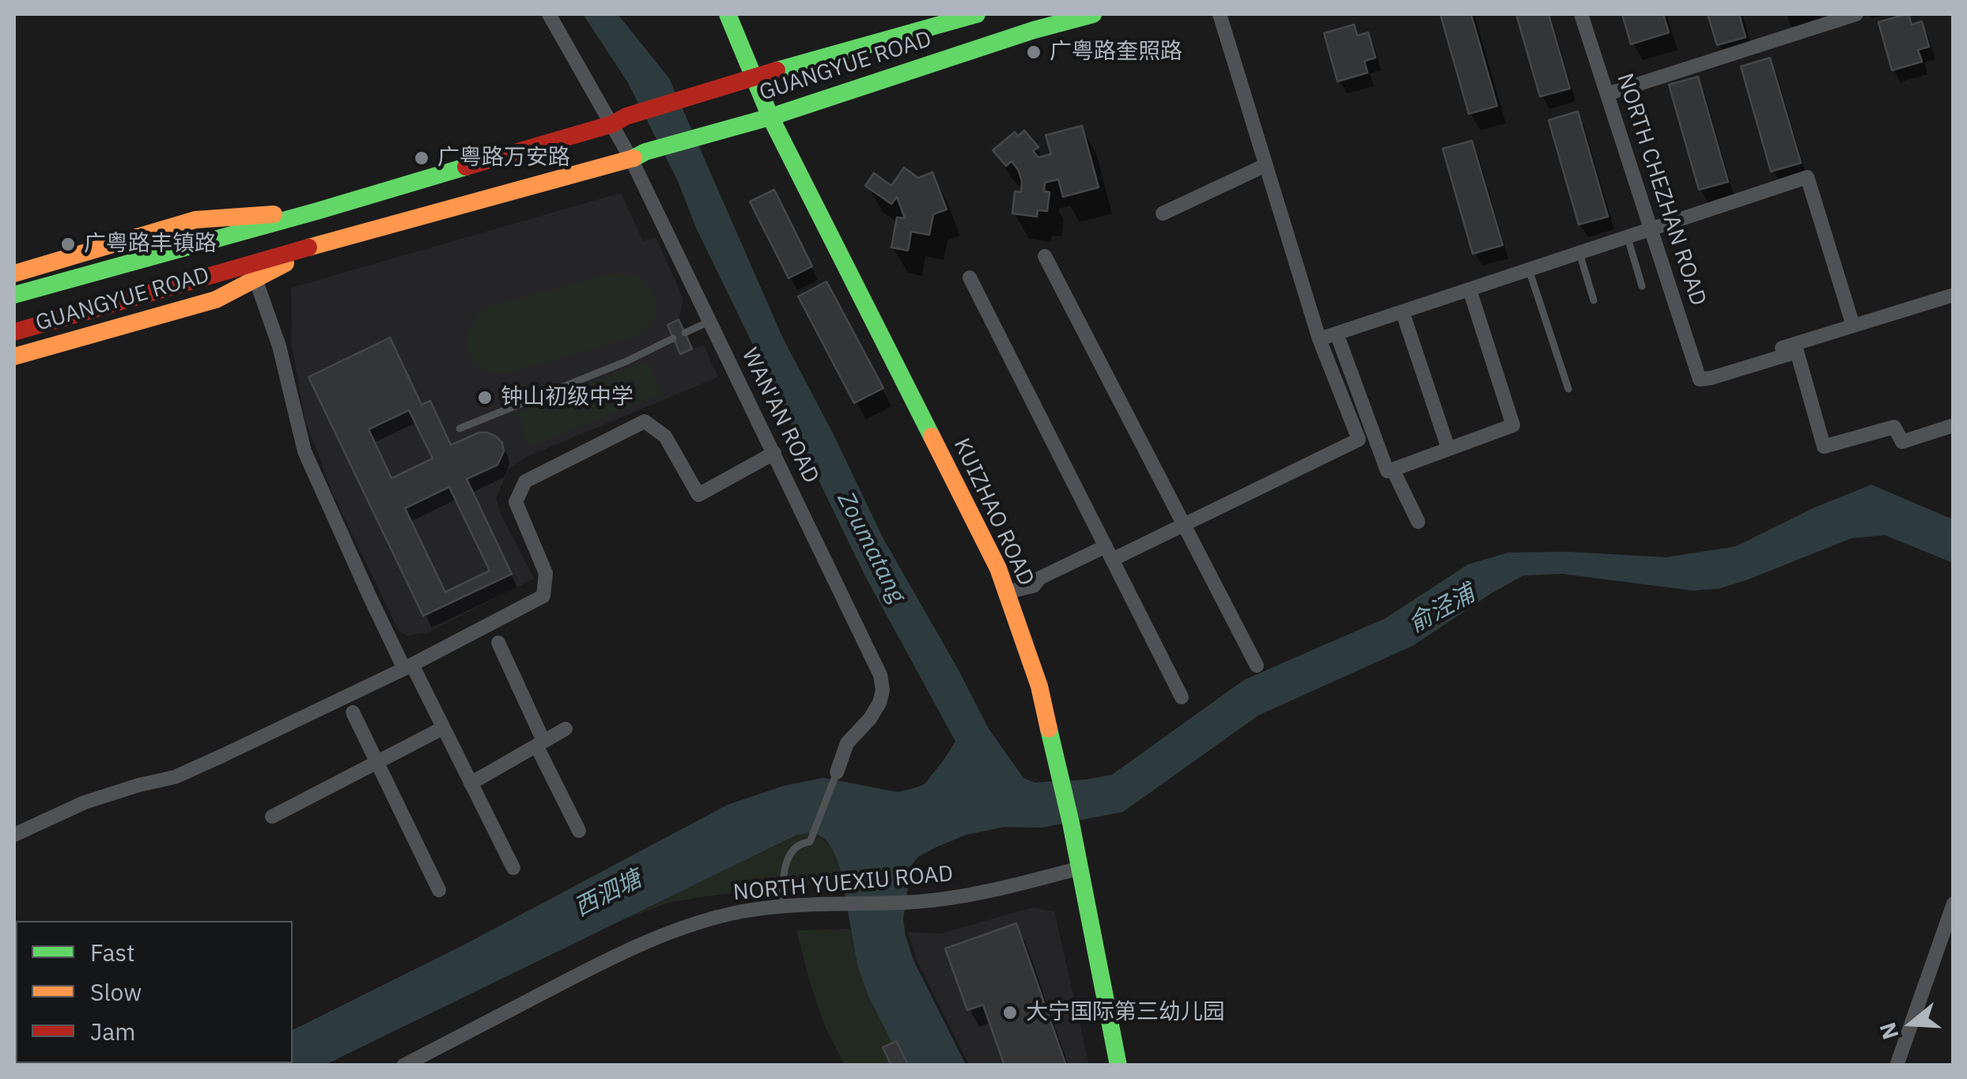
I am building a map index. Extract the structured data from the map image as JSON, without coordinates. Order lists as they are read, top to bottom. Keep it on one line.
{"streets":{"main road":["GUANGYUE ROAD","KUIZHAO ROAD"],"street":["NORTH CHEZHAN ROAD","WAN'AN ROAD","NORTH YUEXIU ROAD"]},"crossings":[["GUANGYUE ROAD","WAN'AN ROAD"],["GUANGYUE ROAD","KUIZHAO ROAD"],["WAN'AN ROAD","NORTH YUEXIU ROAD"],["KUIZHAO ROAD","NORTH YUEXIU ROAD"]],"water":["Zoumatang","俞泾浦","西泗塘"],"places":["广粤路奎照路","广粤路万安路","广粤路丰镇路","钟山初级中学","大宁国际第三幼儿园"],"legend":["Fast","Slow","Jam"],"north":"left"}
